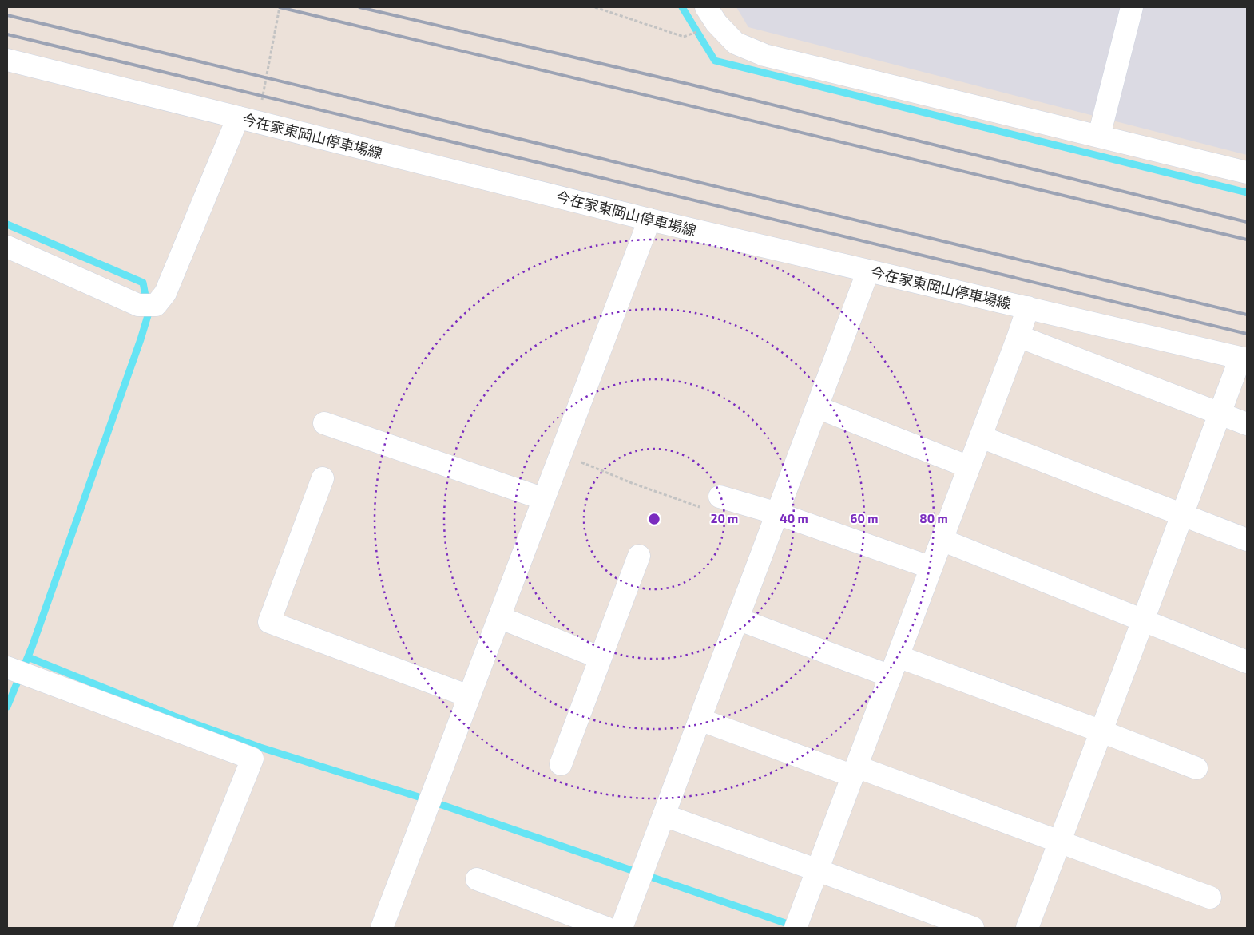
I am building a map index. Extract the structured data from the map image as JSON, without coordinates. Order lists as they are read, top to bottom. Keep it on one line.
{"streets":{"street":["今在家東岡山停車場線"]},"rings":["20 m","40 m","60 m","80 m"]}
